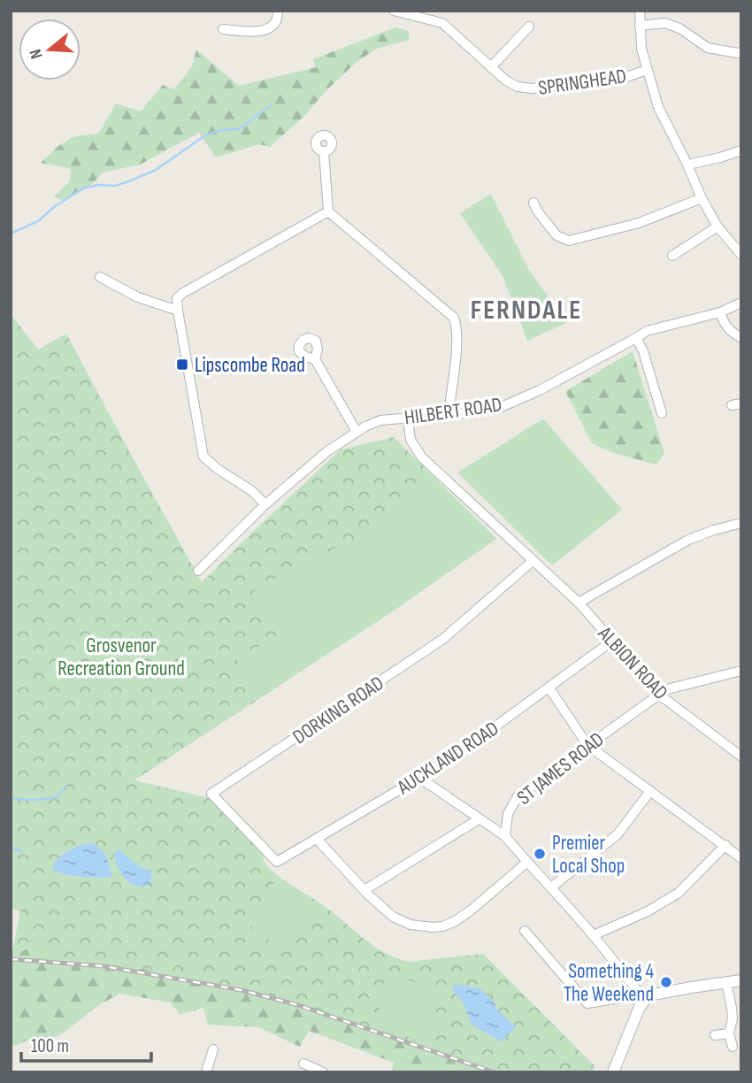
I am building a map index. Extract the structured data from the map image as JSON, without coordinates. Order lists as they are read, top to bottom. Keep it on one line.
{"streets":{"street":["SPRINGHEAD","HILBERT ROAD","ALBION ROAD","DORKING ROAD","AUCKLAND ROAD","ST JAMES ROAD"]},"crossings":[["HILBERT ROAD","ALBION ROAD"],["ALBION ROAD","DORKING ROAD"],["ALBION ROAD","AUCKLAND ROAD"],["ALBION ROAD","ST JAMES ROAD"],["DORKING ROAD","AUCKLAND ROAD"]],"districts":["FERNDALE"],"parks":["Grosvenor Recreation Ground"],"places":{"transit":["Lipscombe Road"],"other":["Premier Local Shop","Something 4 The Weekend"]},"scale_bar":"100 m","north":"left"}
